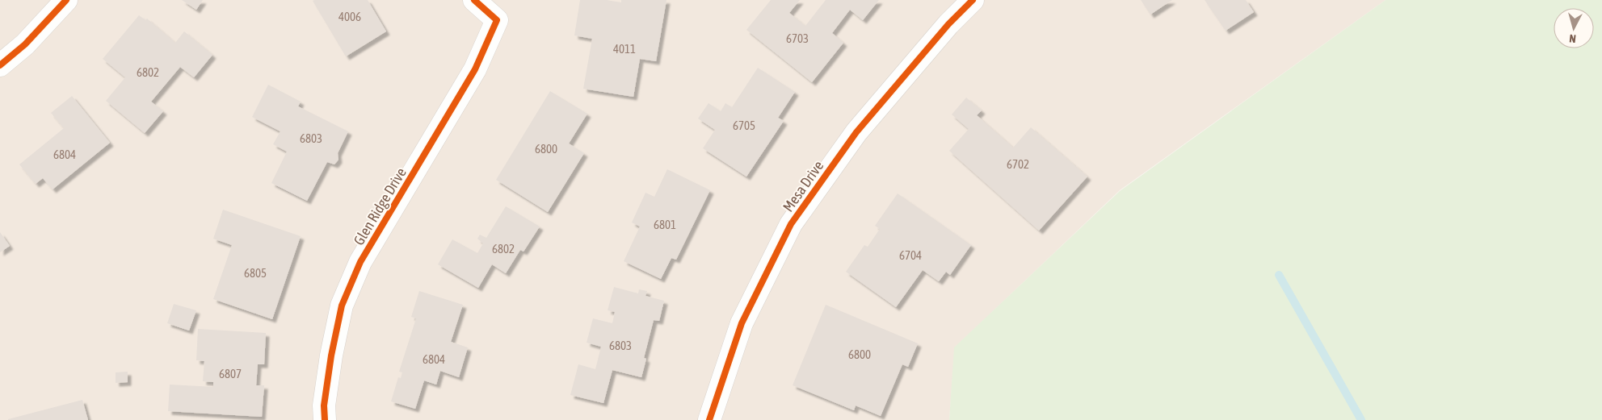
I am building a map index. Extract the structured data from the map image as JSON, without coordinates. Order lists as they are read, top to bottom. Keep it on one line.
{"streets":{"street":["Mesa Drive","Glen Ridge Drive"]},"house_numbers":["4006","6703","4011","6802","6705","6803","6800","6804","6702","6801","6802","6704","6805","6803","6800","6804","6807"],"north":"bottom"}
